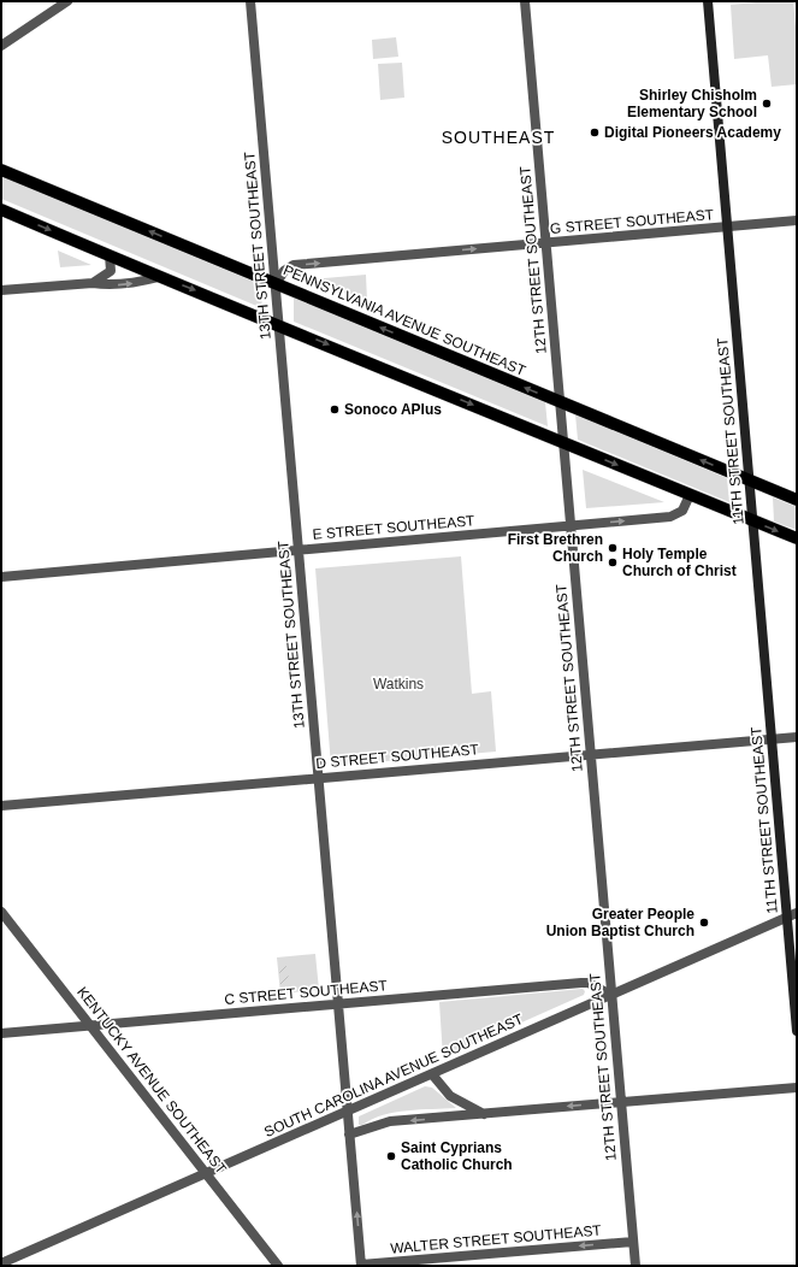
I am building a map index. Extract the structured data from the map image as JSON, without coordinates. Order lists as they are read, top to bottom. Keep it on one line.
{"streets":{"main road":["PENNSYLVANIA AVENUE SOUTHEAST","11TH STREET SOUTHEAST"],"street":["G STREET SOUTHEAST","13TH STREET SOUTHEAST","12TH STREET SOUTHEAST","E STREET SOUTHEAST","D STREET SOUTHEAST","C STREET SOUTHEAST","SOUTH CAROLINA AVENUE SOUTHEAST","KENTUCKY AVENUE SOUTHEAST","WALTER STREET SOUTHEAST"]},"crossings":[["G STREET SOUTHEAST","13TH STREET SOUTHEAST"],["G STREET SOUTHEAST","12TH STREET SOUTHEAST"],["G STREET SOUTHEAST","PENNSYLVANIA AVENUE SOUTHEAST"],["G STREET SOUTHEAST","11TH STREET SOUTHEAST"],["13TH STREET SOUTHEAST","PENNSYLVANIA AVENUE SOUTHEAST"],["13TH STREET SOUTHEAST","E STREET SOUTHEAST"],["13TH STREET SOUTHEAST","D STREET SOUTHEAST"],["13TH STREET SOUTHEAST","C STREET SOUTHEAST"],["13TH STREET SOUTHEAST","SOUTH CAROLINA AVENUE SOUTHEAST"],["13TH STREET SOUTHEAST","WALTER STREET SOUTHEAST"],["12TH STREET SOUTHEAST","PENNSYLVANIA AVENUE SOUTHEAST"],["12TH STREET SOUTHEAST","E STREET SOUTHEAST"],["12TH STREET SOUTHEAST","D STREET SOUTHEAST"],["12TH STREET SOUTHEAST","C STREET SOUTHEAST"],["12TH STREET SOUTHEAST","SOUTH CAROLINA AVENUE SOUTHEAST"],["12TH STREET SOUTHEAST","WALTER STREET SOUTHEAST"],["PENNSYLVANIA AVENUE SOUTHEAST","11TH STREET SOUTHEAST"],["11TH STREET SOUTHEAST","D STREET SOUTHEAST"],["11TH STREET SOUTHEAST","SOUTH CAROLINA AVENUE SOUTHEAST"],["C STREET SOUTHEAST","SOUTH CAROLINA AVENUE SOUTHEAST"],["C STREET SOUTHEAST","KENTUCKY AVENUE SOUTHEAST"],["SOUTH CAROLINA AVENUE SOUTHEAST","KENTUCKY AVENUE SOUTHEAST"]],"one_way":["G STREET SOUTHEAST","WALTER STREET SOUTHEAST"],"districts":["SOUTHEAST"],"parks":["Watkins"],"places":["Shirley Chisholm Elementary School","Digital Pioneers Academy","Sonoco APlus","First Brethren Church","Holy Temple Church of Christ","Greater People Union Baptist Church","Saint Cyprians Catholic Church"]}
